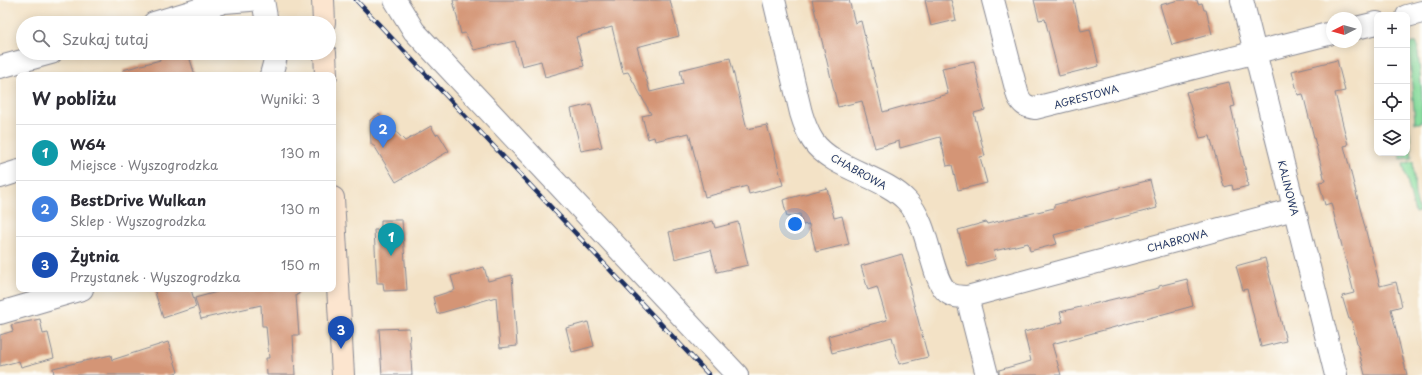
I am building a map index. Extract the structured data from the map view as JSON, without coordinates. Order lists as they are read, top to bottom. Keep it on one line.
{"streets":{"street":["AGRESTOWA","CHABROWA","KALINOWA"]},"crossings":[["AGRESTOWA","KALINOWA"],["CHABROWA","KALINOWA"]],"north":"left","page":{"map_buttons":["+","−"],"search":"Szukaj tutaj","heading":["W pobliżu","Wyniki: 3"],"pins":["2","1","3"],"list":[{"mark":"1","name":"W64","note":"Miejsce · Wyszogrodzka","value":"130 m"},{"mark":"2","name":"BestDrive Wulkan","note":"Sklep · Wyszogrodzka","value":"130 m"},{"mark":"3","name":"Żytnia","note":"Przystanek · Wyszogrodzka","value":"150 m"}]}}
